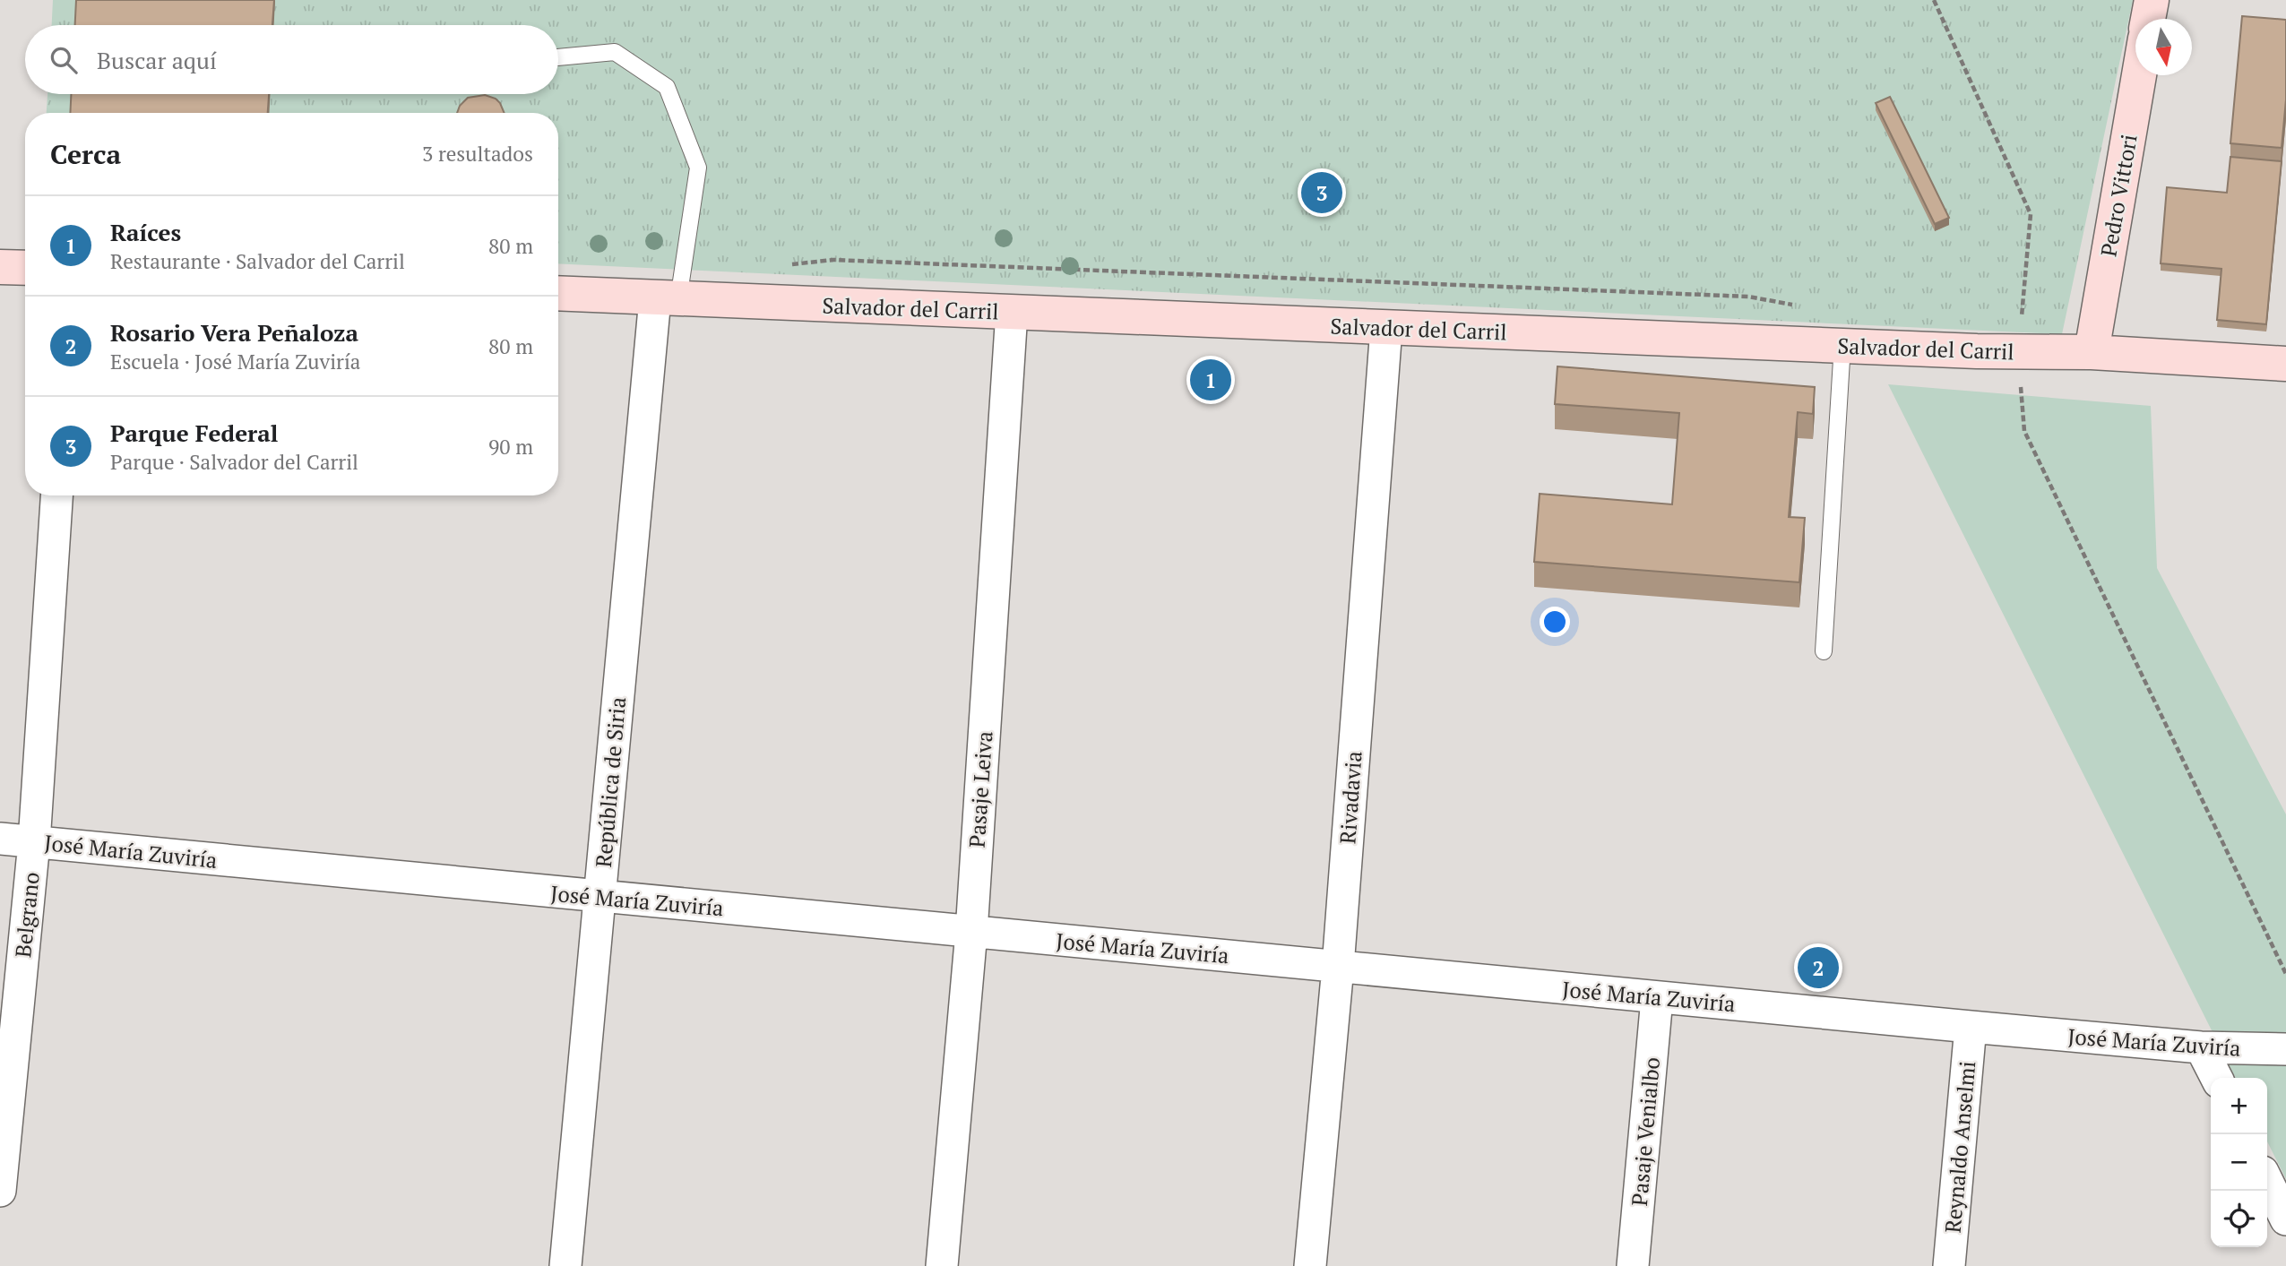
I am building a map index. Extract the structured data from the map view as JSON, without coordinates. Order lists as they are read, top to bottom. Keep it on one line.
{"streets":{"main road":["Pedro Vittori","Salvador del Carril"],"street":["República de Siria","Pasaje Leiva","Rivadavia","José María Zuviría","Belgrano","Pasaje Venialbo","Reynaldo Anselmi"]},"crossings":[["Pedro Vittori","Salvador del Carril"],["Salvador del Carril","República de Siria"],["Salvador del Carril","Pasaje Leiva"],["Salvador del Carril","Rivadavia"],["República de Siria","José María Zuviría"],["Pasaje Leiva","José María Zuviría"],["Rivadavia","José María Zuviría"],["José María Zuviría","Belgrano"],["José María Zuviría","Pasaje Venialbo"],["José María Zuviría","Reynaldo Anselmi"]],"north":"bottom","page":{"search":"Buscar aquí","heading":["Cerca","3 resultados"],"pins":["3","1","2"],"list":[{"mark":"1","name":"Raíces","note":"Restaurante · Salvador del Carril","value":"80 m"},{"mark":"2","name":"Rosario Vera Peñaloza","note":"Escuela · José María Zuviría","value":"80 m"},{"mark":"3","name":"Parque Federal","note":"Parque · Salvador del Carril","value":"90 m"}],"map_buttons":["+","−"]}}
